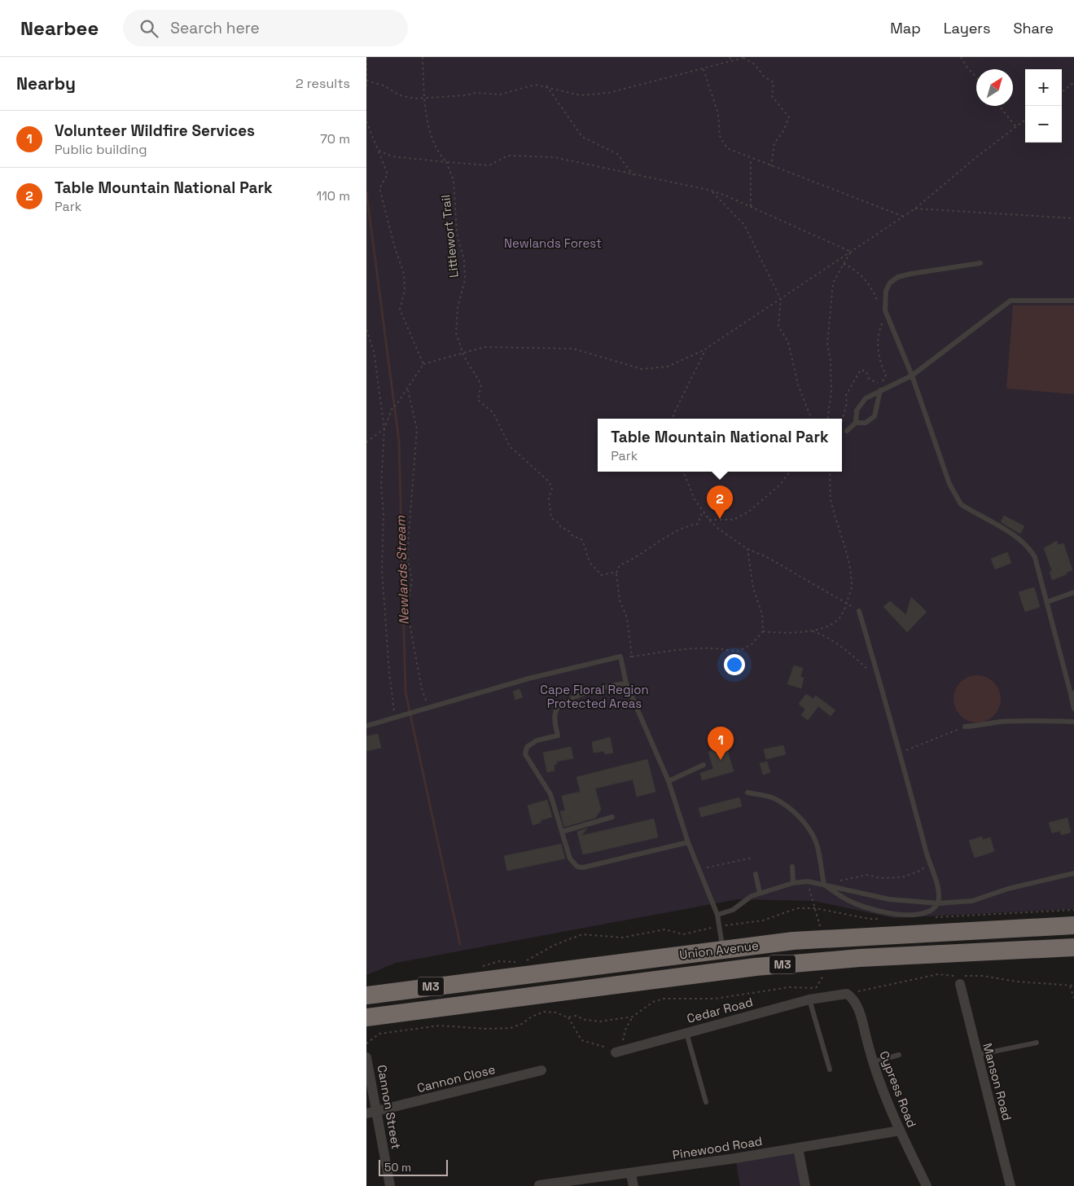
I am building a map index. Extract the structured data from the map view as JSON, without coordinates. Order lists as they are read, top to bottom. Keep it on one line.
{"streets":{"highway":["Union Avenue","M3"],"street":["Cedar Road","Cannon Close","Manson Road","Cypress Road","Cannon Street","Pinewood Road"],"path":["Littlewort Trail"]},"crossings":[["Cedar Road","Cypress Road"],["Cannon Close","Cannon Street"],["Cypress Road","Pinewood Road"]],"water":["Newlands Stream"],"parks":["Newlands Forest","Cape Floral Region Protected Areas"],"scale_bar":"50 m","north":"top right","page":{"header":"Nearbee","search":"Search here","nav":["Map","Layers","Share"],"heading":["Nearby","2 results"],"map_buttons":["+","−"],"list":[{"mark":"1","name":"Volunteer Wildfire Services","note":"Public building","value":"70 m"},{"mark":"2","name":"Table Mountain National Park","note":"Park","value":"110 m"}],"popup":["Table Mountain National Park","Park"],"pins":["2","1"],"scale":"50 m"}}
